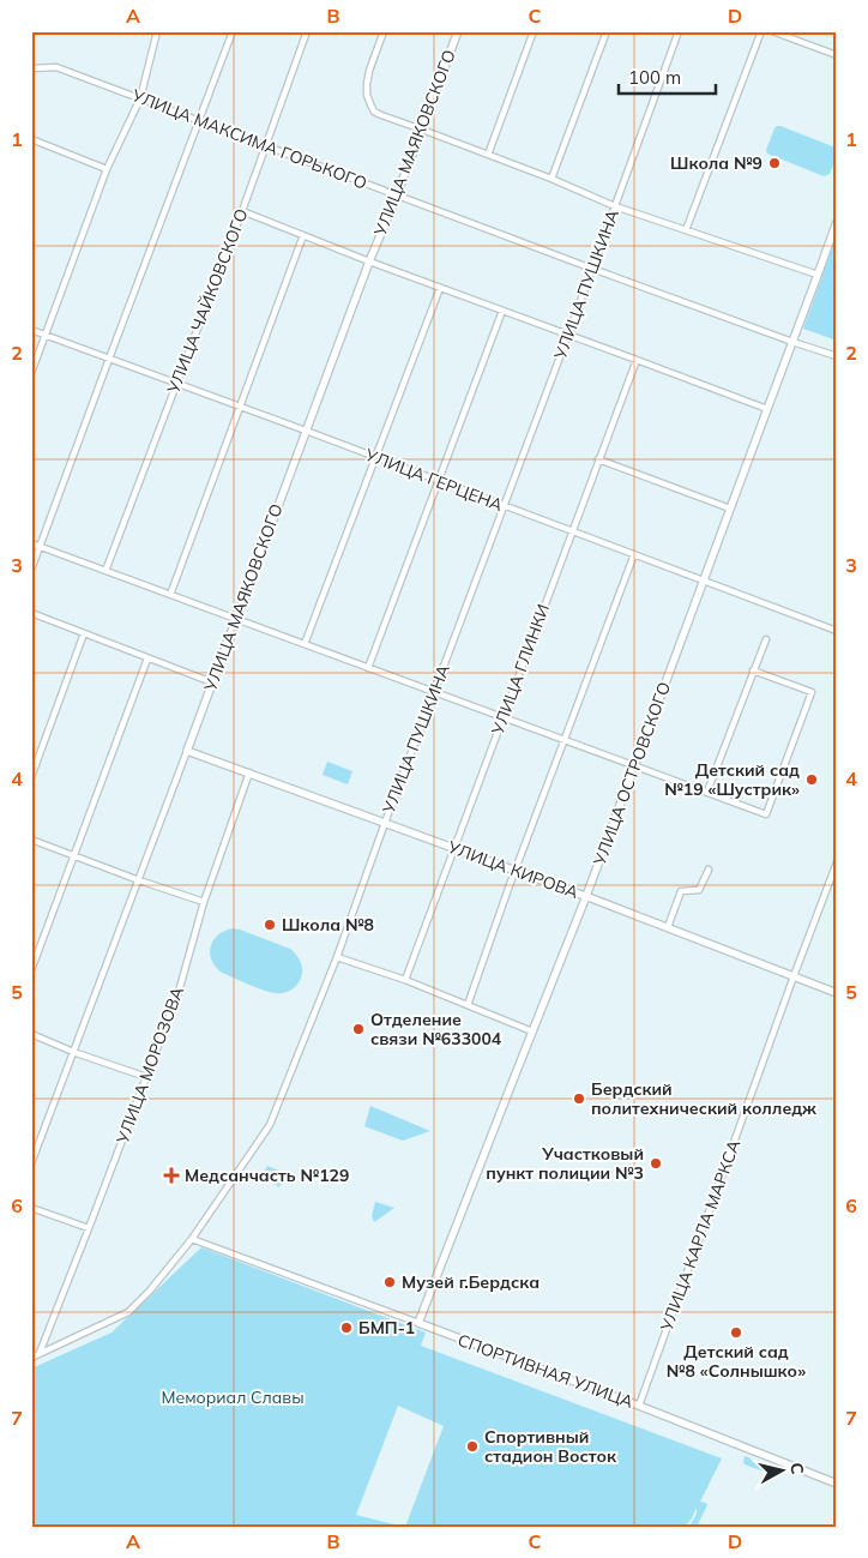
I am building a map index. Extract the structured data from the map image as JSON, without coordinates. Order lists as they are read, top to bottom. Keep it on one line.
{"streets":{"street":["УЛИЦА МАКСИМА ГОРЬКОГО","УЛИЦА МАЯКОВСКОГО","УЛИЦА ПУШКИНА","УЛИЦА ЧАЙКОВСКОГО","УЛИЦА ГЕРЦЕНА","УЛИЦА ГЛИНКИ","УЛИЦА ОСТРОВСКОГО","УЛИЦА КИРОВА","УЛИЦА МОРОЗОВА","УЛИЦА КАРЛА МАРКСА","СПОРТИВНАЯ УЛИЦА"]},"crossings":[["УЛИЦА МАКСИМА ГОРЬКОГО","УЛИЦА МАЯКОВСКОГО"],["УЛИЦА МАКСИМА ГОРЬКОГО","УЛИЦА ПУШКИНА"],["УЛИЦА МАКСИМА ГОРЬКОГО","УЛИЦА ЧАЙКОВСКОГО"],["УЛИЦА МАКСИМА ГОРЬКОГО","УЛИЦА ОСТРОВСКОГО"],["УЛИЦА МАЯКОВСКОГО","УЛИЦА ГЕРЦЕНА"],["УЛИЦА МАЯКОВСКОГО","УЛИЦА КИРОВА"],["УЛИЦА ПУШКИНА","УЛИЦА ГЕРЦЕНА"],["УЛИЦА ПУШКИНА","УЛИЦА КИРОВА"],["УЛИЦА ПУШКИНА","УЛИЦА МОРОЗОВА"],["УЛИЦА ПУШКИНА","СПОРТИВНАЯ УЛИЦА"],["УЛИЦА ЧАЙКОВСКОГО","УЛИЦА ГЕРЦЕНА"],["УЛИЦА ГЕРЦЕНА","УЛИЦА ГЛИНКИ"],["УЛИЦА ГЕРЦЕНА","УЛИЦА ОСТРОВСКОГО"],["УЛИЦА ГЛИНКИ","УЛИЦА КИРОВА"],["УЛИЦА ОСТРОВСКОГО","УЛИЦА КИРОВА"],["УЛИЦА ОСТРОВСКОГО","СПОРТИВНАЯ УЛИЦА"],["УЛИЦА КИРОВА","УЛИЦА МОРОЗОВА"],["УЛИЦА КИРОВА","УЛИЦА КАРЛА МАРКСА"],["УЛИЦА КАРЛА МАРКСА","СПОРТИВНАЯ УЛИЦА"]],"parks":["Мемориал Славы"],"places":{"other":["Школа №9","Детский сад №19 «Шустрик»","Школа №8","Отделение связи №633004","Бердский политехнический колледж","Участковый пункт полиции №3","Музей г.Бердска","БМП-1","Детский сад №8 «Солнышко»","Спортивный стадион Восток"],"health":["Медсанчасть №129"]},"scale_bar":"100 m","north":"right","grid":{"columns":["A","B","C","D"],"rows":["1","2","3","4","5","6","7"]}}
